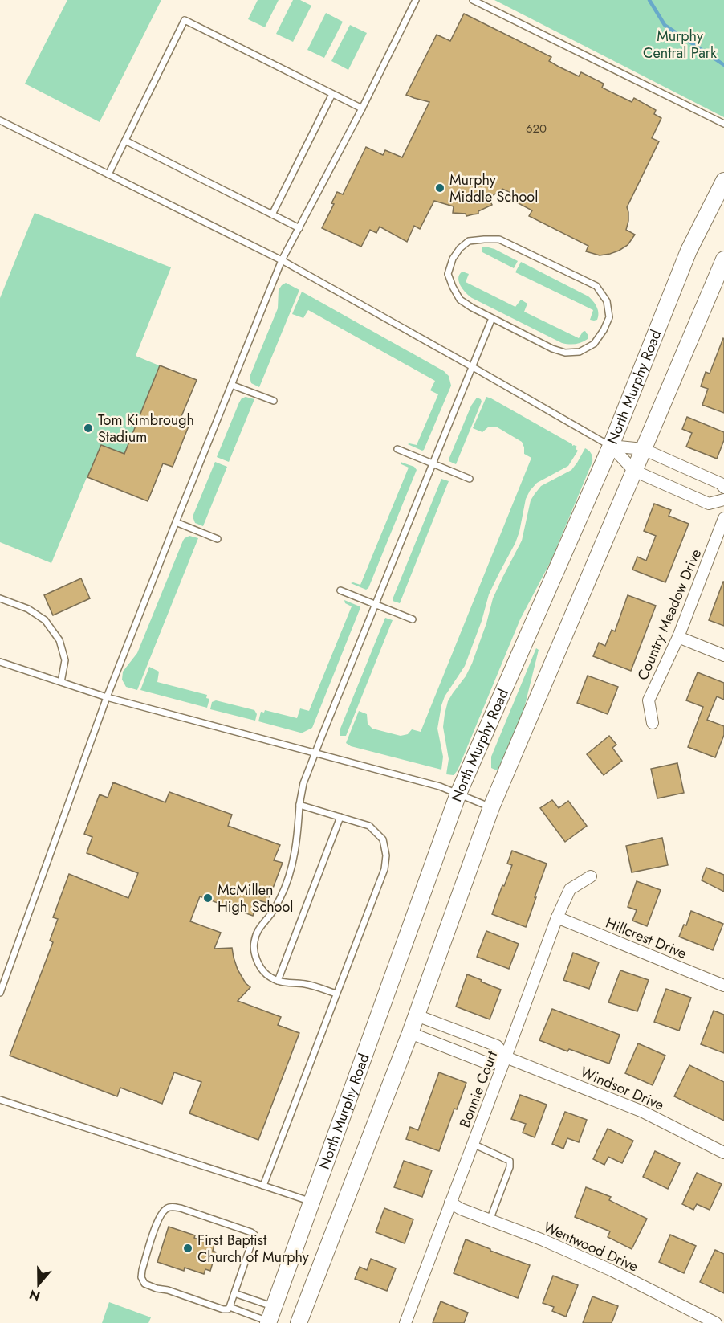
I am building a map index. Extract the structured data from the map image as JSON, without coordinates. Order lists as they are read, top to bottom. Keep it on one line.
{"streets":{"main road":["North Murphy Road"],"street":["Country Meadow Drive","Hillcrest Drive","Windsor Drive","Bonnie Court","Wentwood Drive"]},"crossings":[["Hillcrest Drive","Bonnie Court"],["Windsor Drive","Bonnie Court"],["Bonnie Court","Wentwood Drive"]],"parks":["Murphy Central Park"],"places":["Murphy Middle School","Tom Kimbrough Stadium","McMillen High School","First Baptist Church of Murphy"],"house_numbers":["620"],"north":"bottom"}
